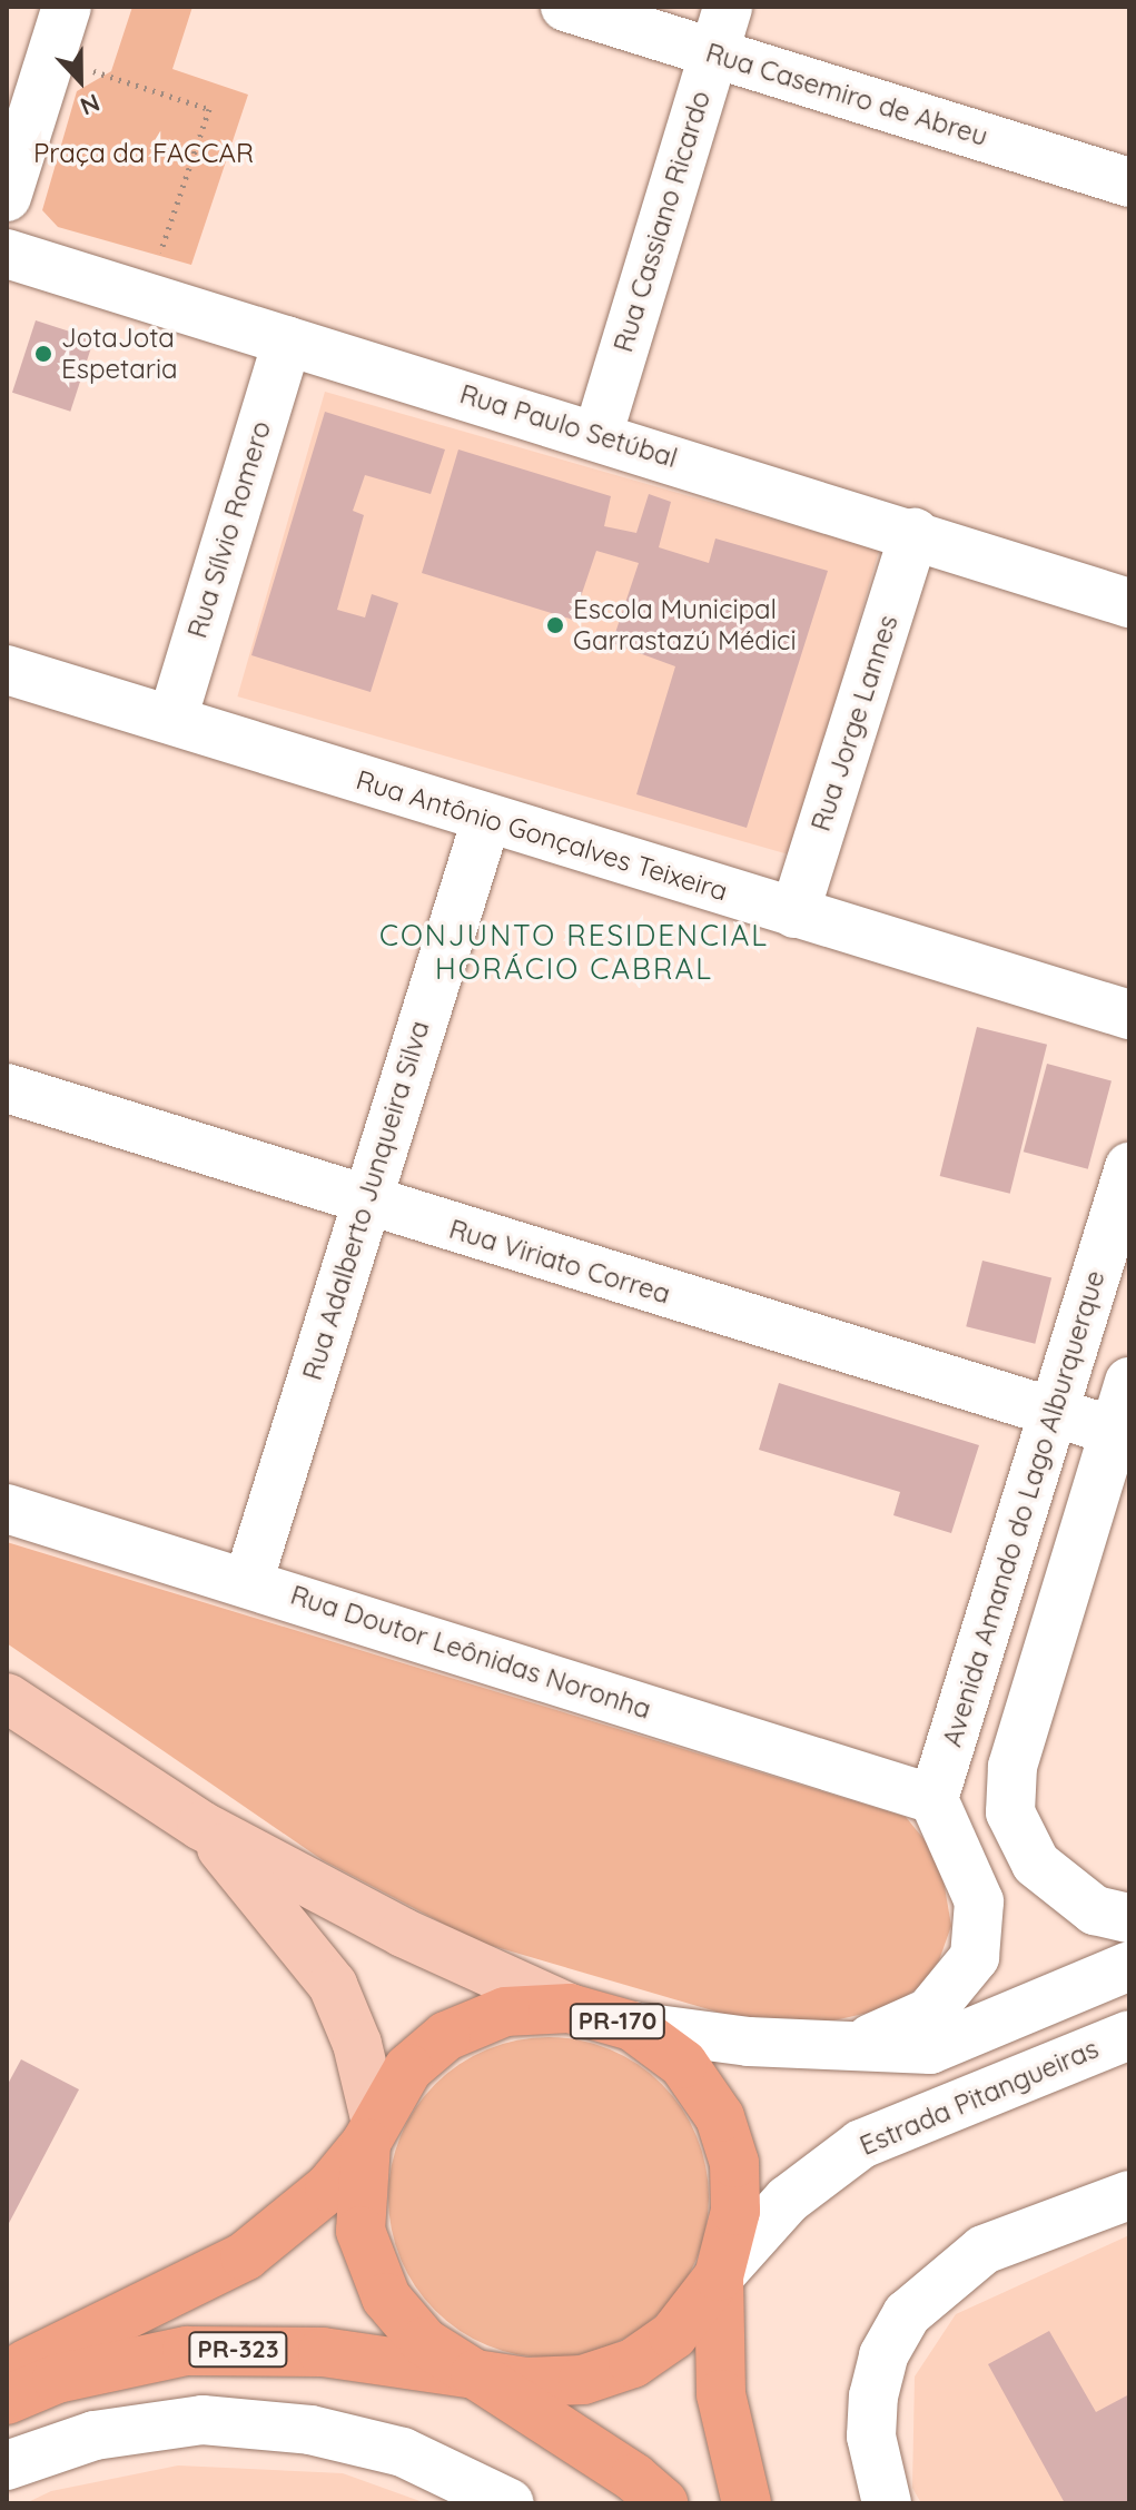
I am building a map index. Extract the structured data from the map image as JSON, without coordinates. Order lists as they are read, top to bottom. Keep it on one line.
{"streets":{"highway":["PR-170","PR-323"],"street":["Rua Casemiro de Abreu","Rua Cassiano Ricardo","Rua Paulo Setúbal","Rua Sílvio Romero","Rua Jorge Lannes","Rua Antônio Gonçalves Teixeira","Rua Adalberto Junqueira Silva","Rua Viriato Correa","Avenida Amando do Lago Alburquerque","Rua Doutor Leônidas Noronha","Estrada Pitangueiras"]},"crossings":[["Rua Casemiro de Abreu","Rua Cassiano Ricardo"],["Rua Cassiano Ricardo","Rua Paulo Setúbal"],["Rua Paulo Setúbal","Rua Sílvio Romero"],["Rua Paulo Setúbal","Rua Jorge Lannes"],["Rua Sílvio Romero","Rua Antônio Gonçalves Teixeira"],["Rua Jorge Lannes","Rua Antônio Gonçalves Teixeira"],["Rua Antônio Gonçalves Teixeira","Rua Adalberto Junqueira Silva"],["Rua Adalberto Junqueira Silva","Rua Viriato Correa"],["Rua Adalberto Junqueira Silva","Rua Doutor Leônidas Noronha"],["Rua Viriato Correa","Avenida Amando do Lago Alburquerque"],["Avenida Amando do Lago Alburquerque","Rua Doutor Leônidas Noronha"],["PR-170","Estrada Pitangueiras"],["PR-170","PR-323"]],"districts":["CONJUNTO RESIDENCIAL HORÁCIO CABRAL"],"parks":["Praça da FACCAR"],"places":["JotaJota Espetaria","Escola Municipal Garrastazú Médici"],"north":"bottom"}
